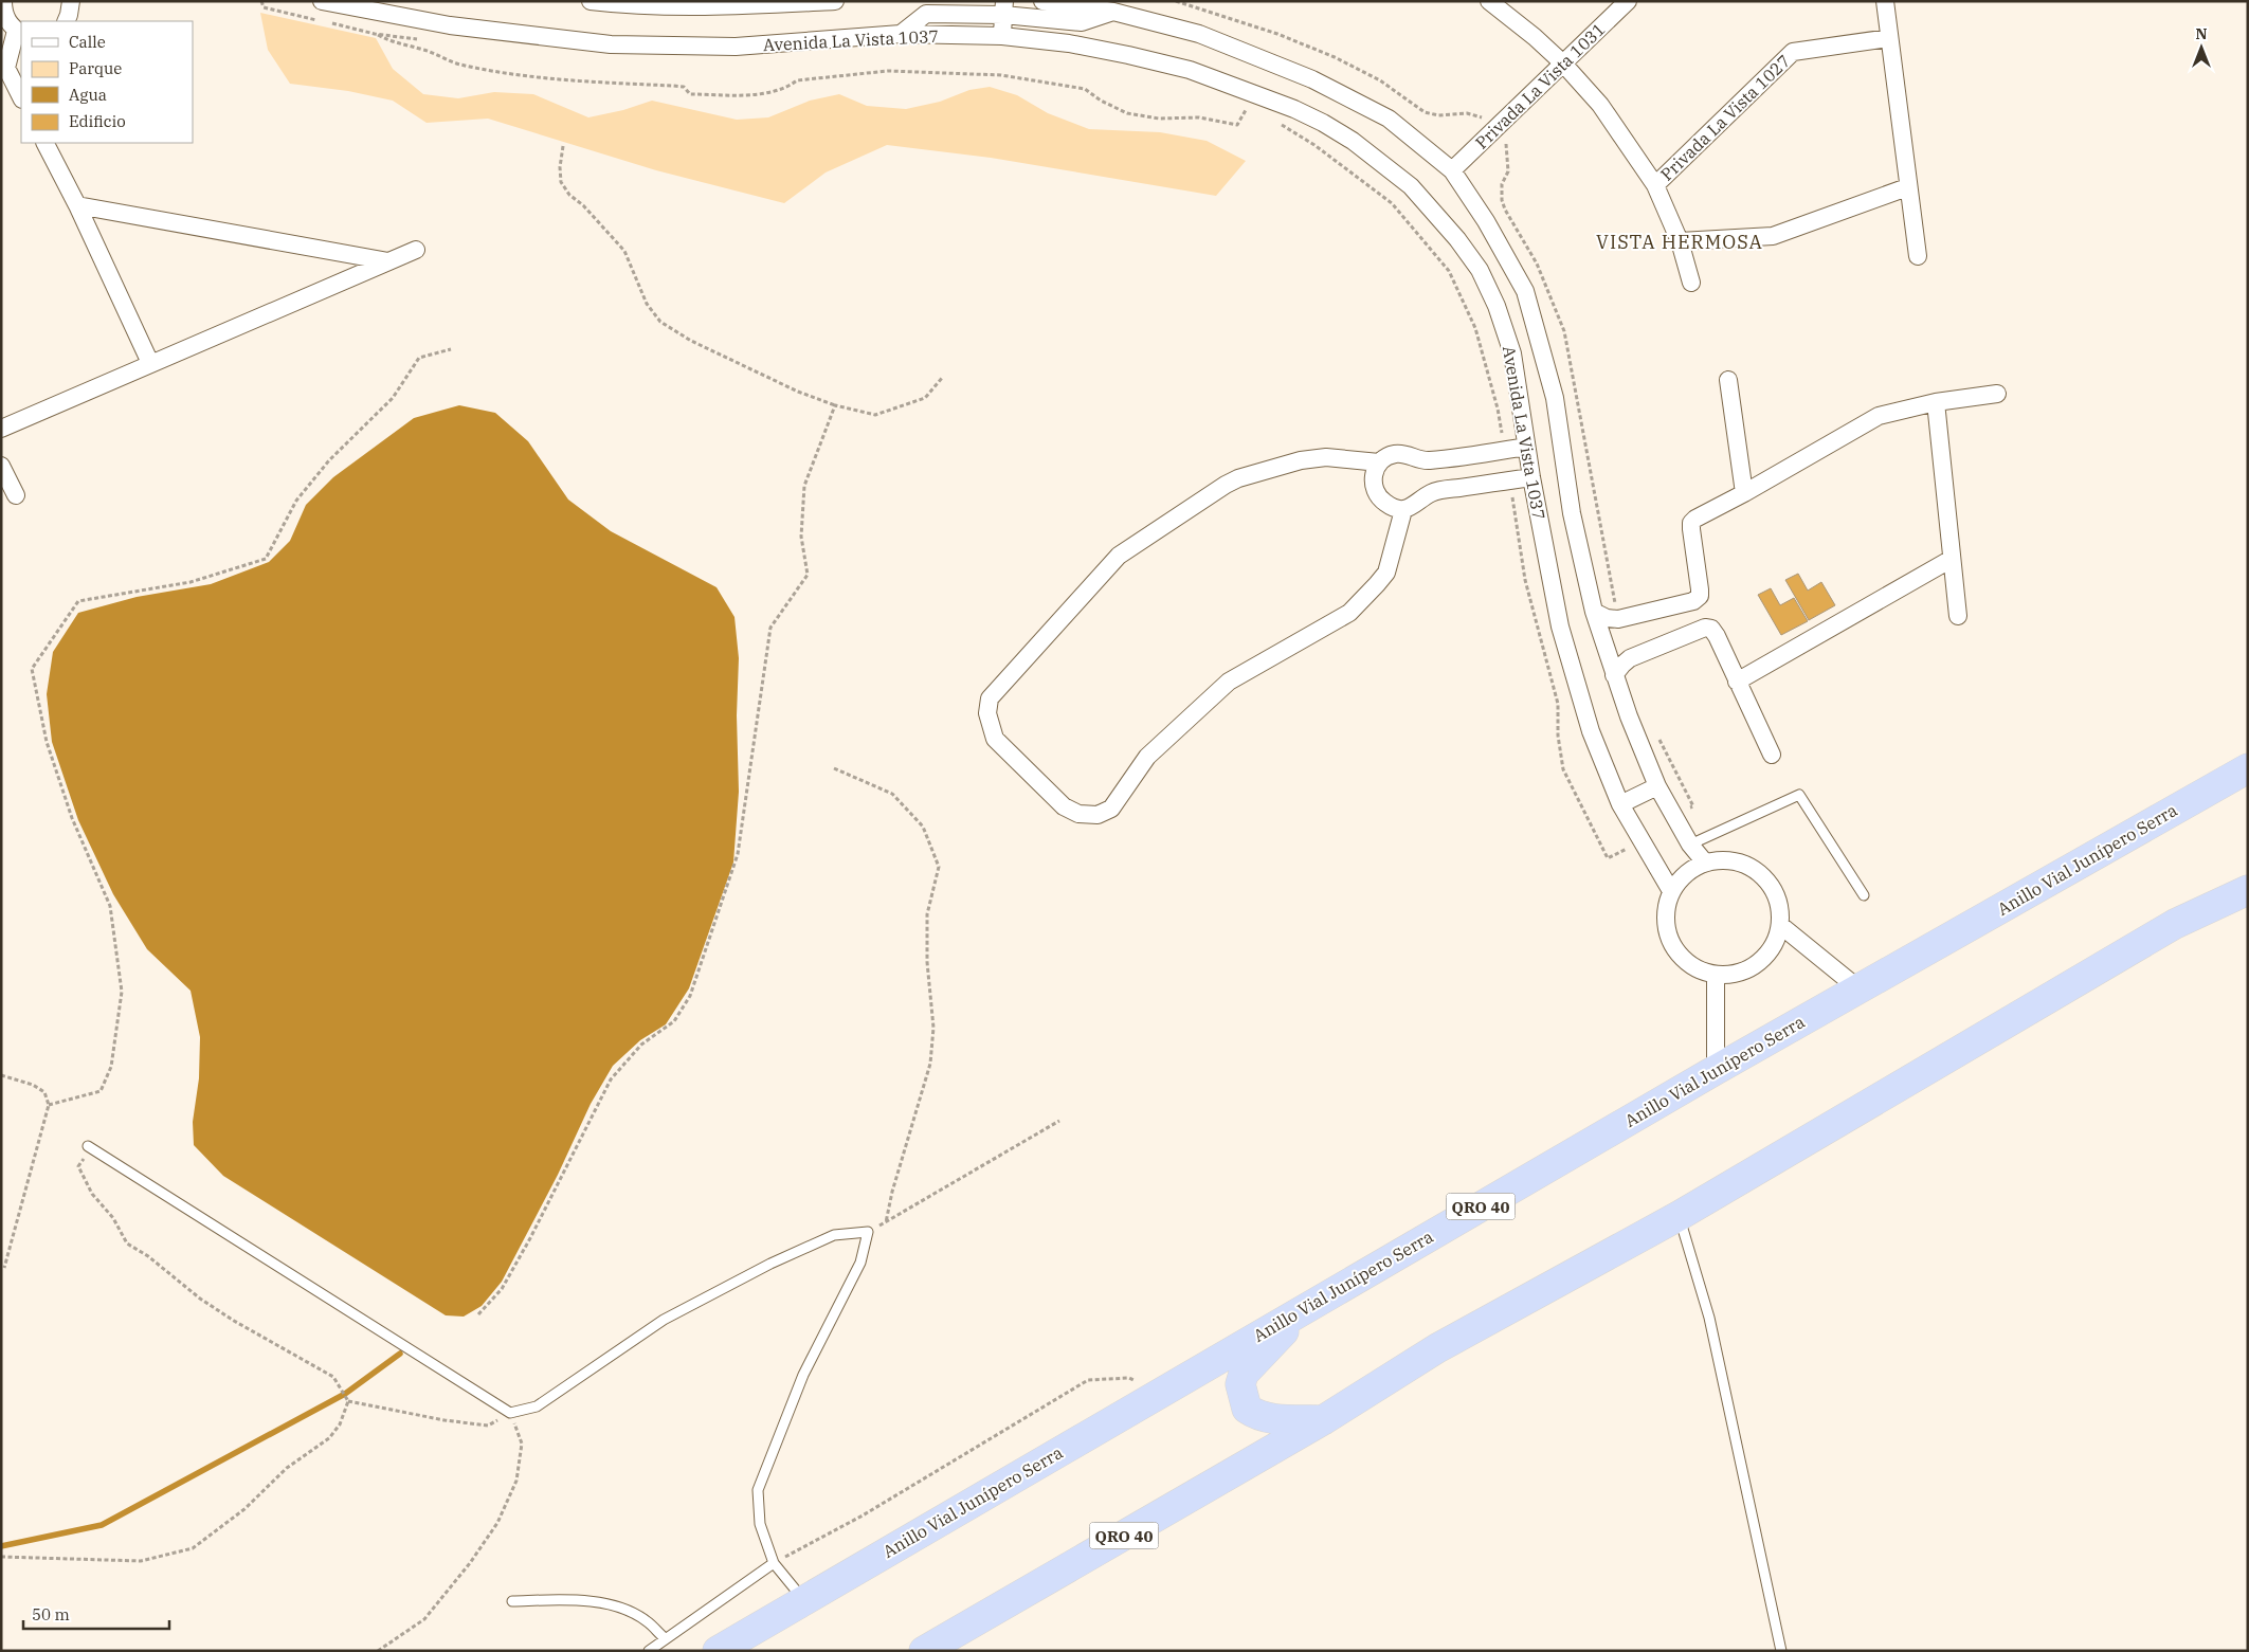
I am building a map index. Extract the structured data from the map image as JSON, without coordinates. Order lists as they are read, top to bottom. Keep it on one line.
{"streets":{"highway":["Anillo Vial Junípero Serra","QRO 40"],"street":["Avenida La Vista 1037","Privada La Vista 1031","Privada La Vista 1027"]},"crossings":[["Avenida La Vista 1037","Privada La Vista 1031"],["Privada La Vista 1031","Privada La Vista 1027"]],"districts":["VISTA HERMOSA"],"legend":["Calle","Parque","Agua","Edificio"],"scale_bar":"50 m","north":"top"}
